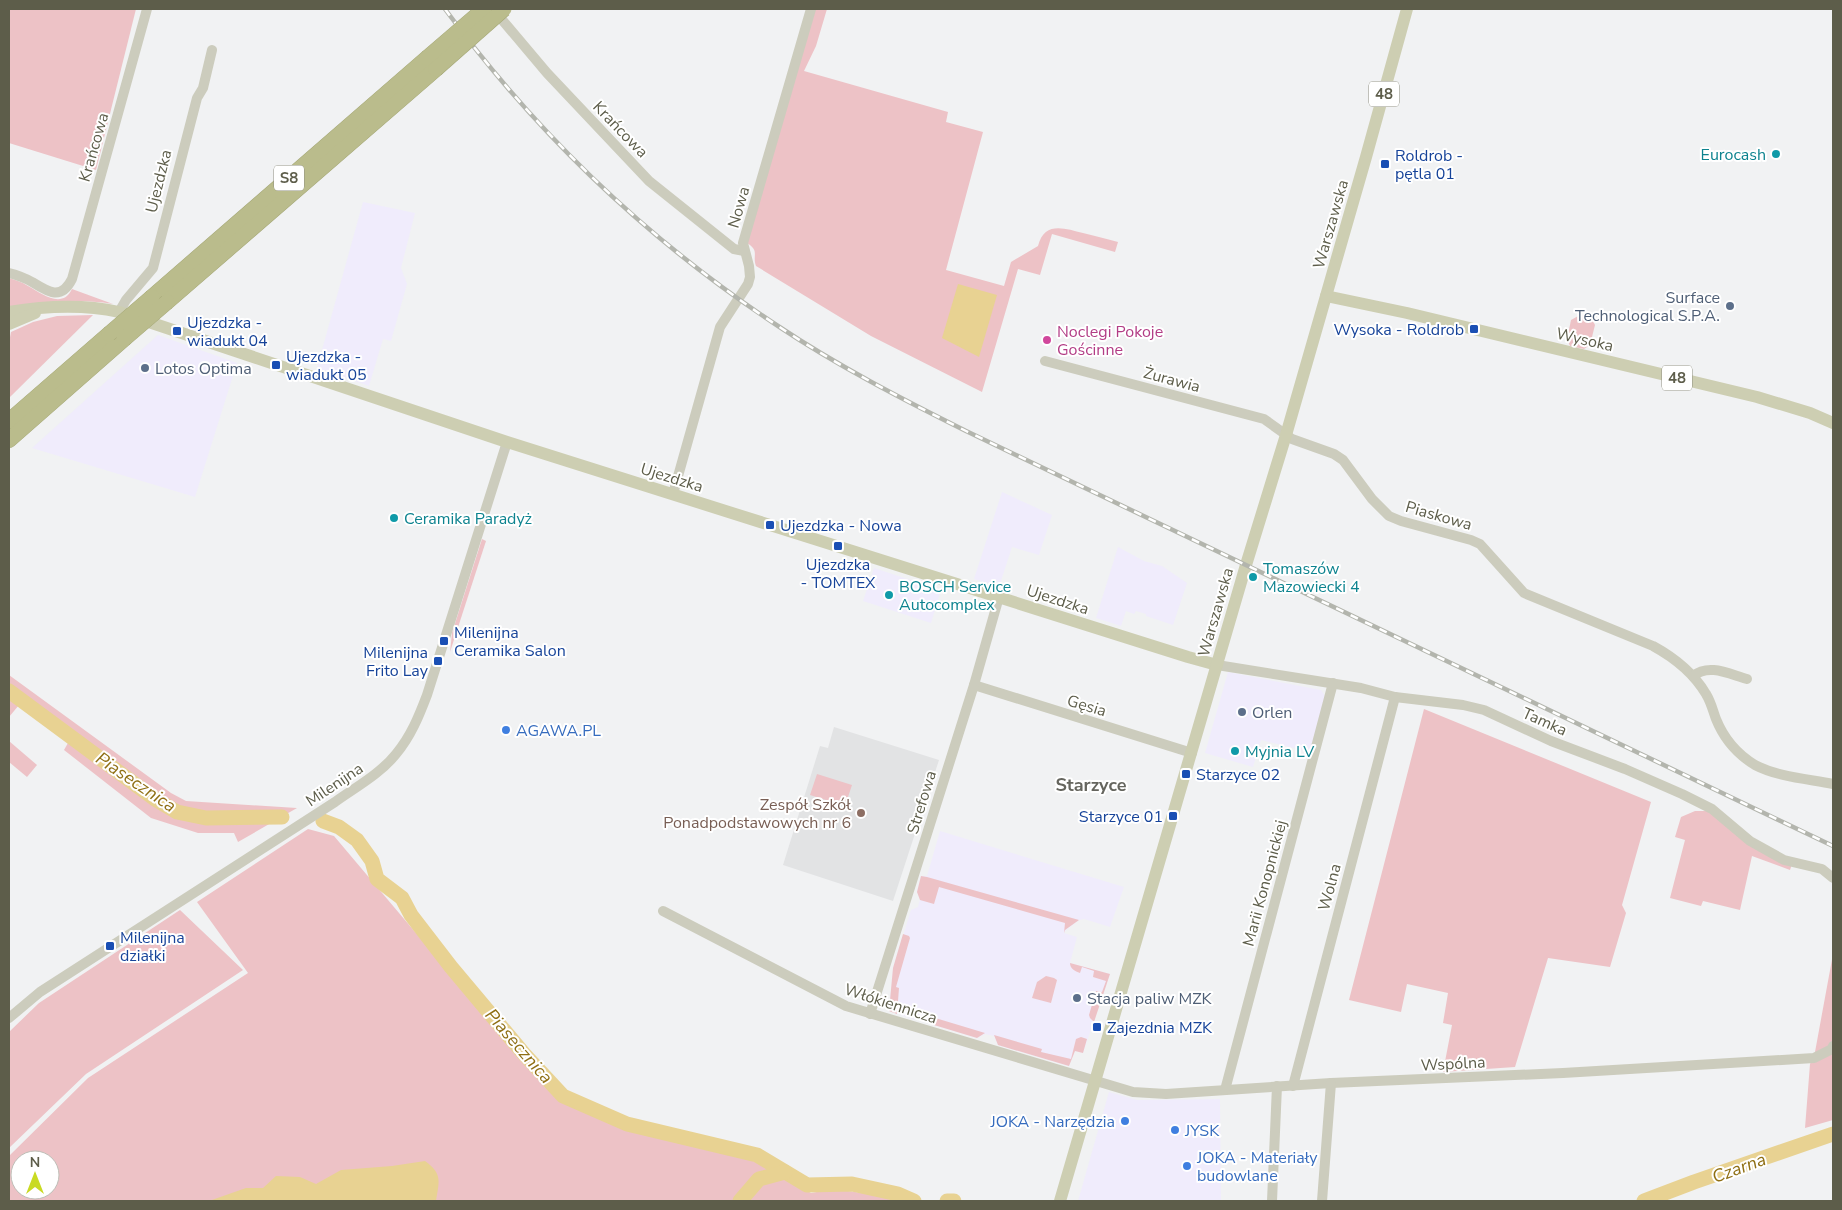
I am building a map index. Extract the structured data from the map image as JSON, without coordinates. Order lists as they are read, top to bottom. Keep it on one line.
{"streets":{"highway":["S8"],"main road":["48","Ujezdzka","Warszawska","Wysoka"],"street":["Krańcowa","Nowa","Żurawia","Piaskowa","Gęsia","Tamka","Milenijna","Strefowa","Marii Konopnickiej","Wolna","Włókiennicza","Wspólna"]},"crossings":[["Krańcowa","Nowa"],["Ujezdzka","Nowa"],["Ujezdzka","Warszawska"],["Ujezdzka","Tamka"],["Ujezdzka","Milenijna"],["Ujezdzka","Strefowa"],["Warszawska","Wysoka"],["Warszawska","Żurawia"],["Warszawska","Piaskowa"],["Warszawska","Gęsia"],["Warszawska","Tamka"],["Warszawska","Włókiennicza"],["Warszawska","Wspólna"],["Żurawia","Piaskowa"],["Gęsia","Strefowa"],["Tamka","Marii Konopnickiej"],["Tamka","Wolna"],["Strefowa","Włókiennicza"],["Marii Konopnickiej","Wspólna"],["Wolna","Wspólna"],["Włókiennicza","Wspólna"]],"districts":["Starzyce"],"water":["Piasecznica","Czarna"],"places":{"other":["Eurocash","Surface Technological S.P.A.","Noclegi Pokoje Gościnne","Lotos Optima","Ceramika Paradyż","Tomaszów Mazowiecki 4","BOSCH Service Autocomplex","Orlen","AGAWA.PL","Myjnia LV","Zespół Szkół Ponadpodstawowych nr 6","Stacja paliw MZK","JOKA - Narzędzia","JYSK","JOKA - Materiały budowlane"],"transit":["Roldrob - pętla 01","Wysoka - Roldrob","Ujezdzka - wiadukt 04","Ujezdzka - wiadukt 05","Ujezdzka - Nowa","Ujezdzka - TOMTEX","Milenijna Ceramika Salon","Milenijna Frito Lay","Starzyce 02","Starzyce 01","Milenijna działki","Zajezdnia MZK"]},"north":"top"}
